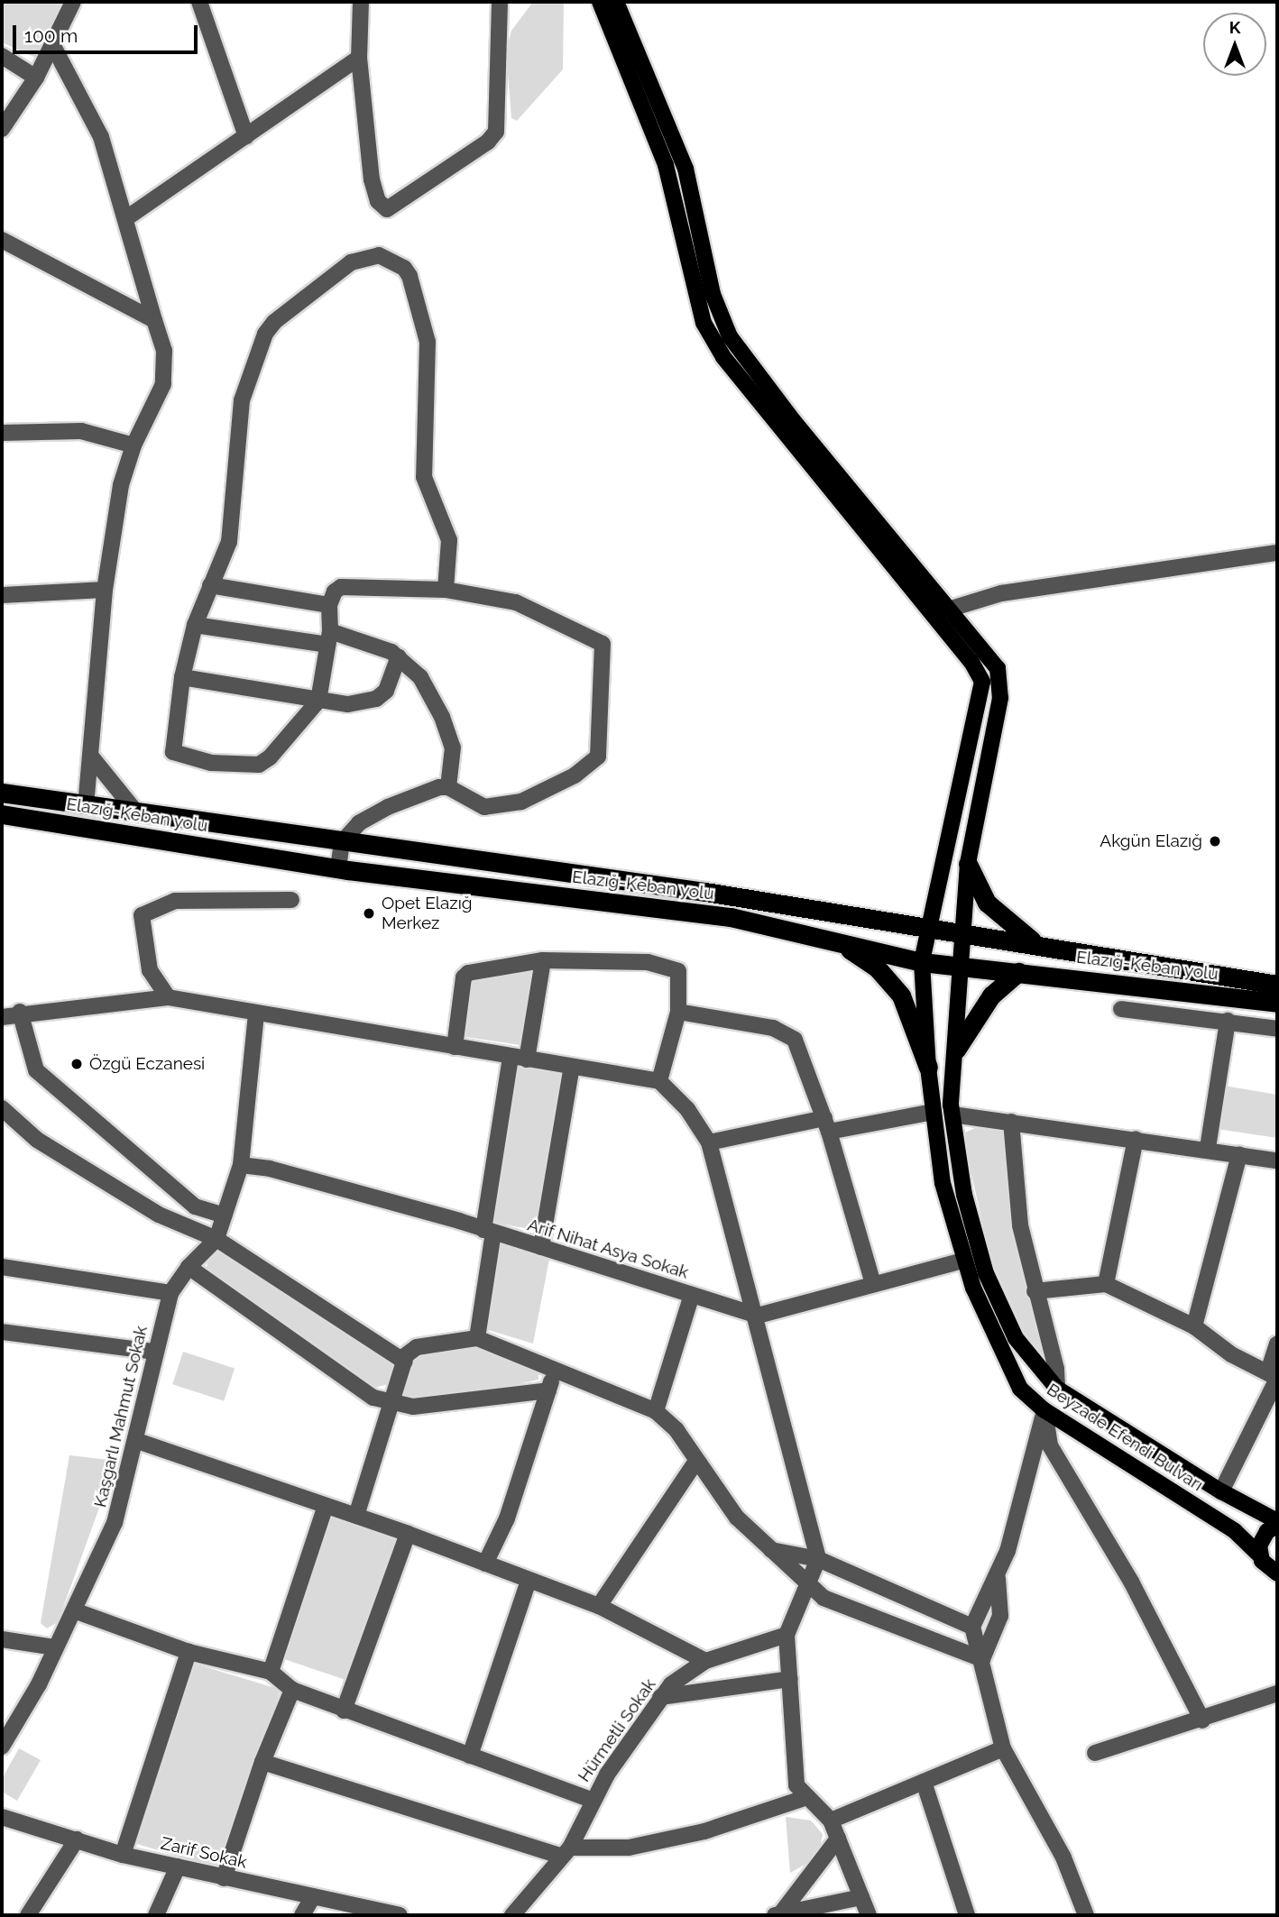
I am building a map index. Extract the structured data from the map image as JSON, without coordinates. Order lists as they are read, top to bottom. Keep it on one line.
{"streets":{"highway":["Elazığ-Keban yolu"],"main road":["Beyzade Efendi Bulvarı"],"street":["Arif Nihat Asya Sokak","Kaşgarlı Mahmut Sokak","Hürmetli Sokak","Zarif Sokak"]},"crossings":[["Elazığ-Keban yolu","Beyzade Efendi Bulvarı"],["Arif Nihat Asya Sokak","Kaşgarlı Mahmut Sokak"]],"places":["Akgün Elazığ","Opet Elazığ Merkez","Özgü Eczanesi"],"scale_bar":"100 m","north":"top"}
